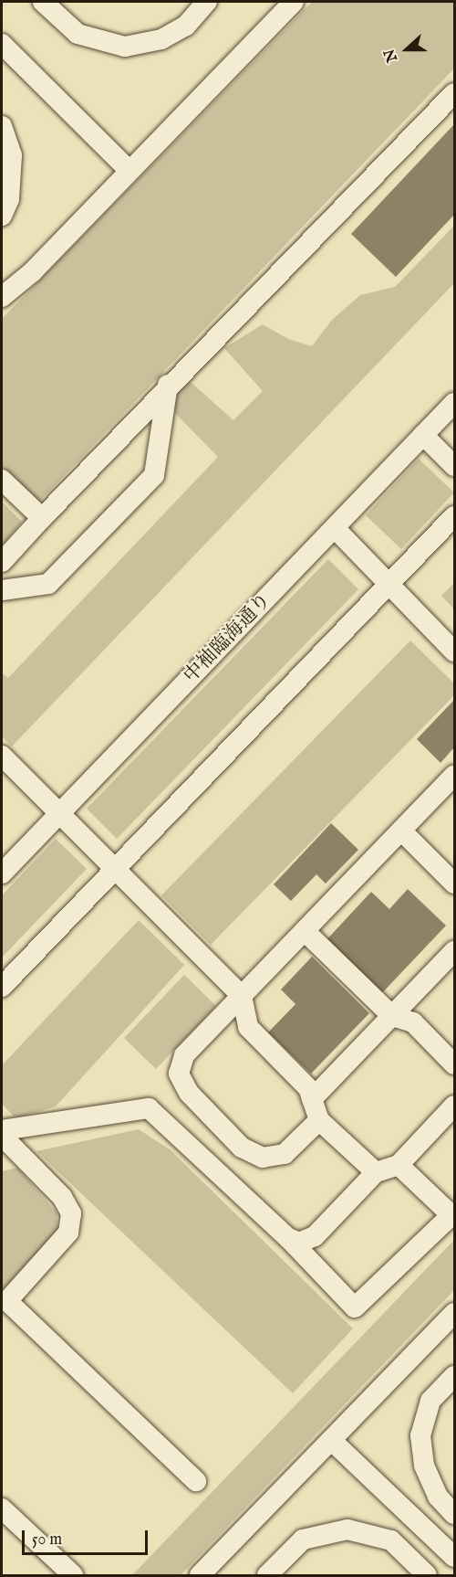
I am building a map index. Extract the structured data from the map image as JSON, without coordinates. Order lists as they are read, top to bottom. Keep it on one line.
{"streets":{"street":["中袖臨海通り"]},"scale_bar":"50 m","north":"left"}
